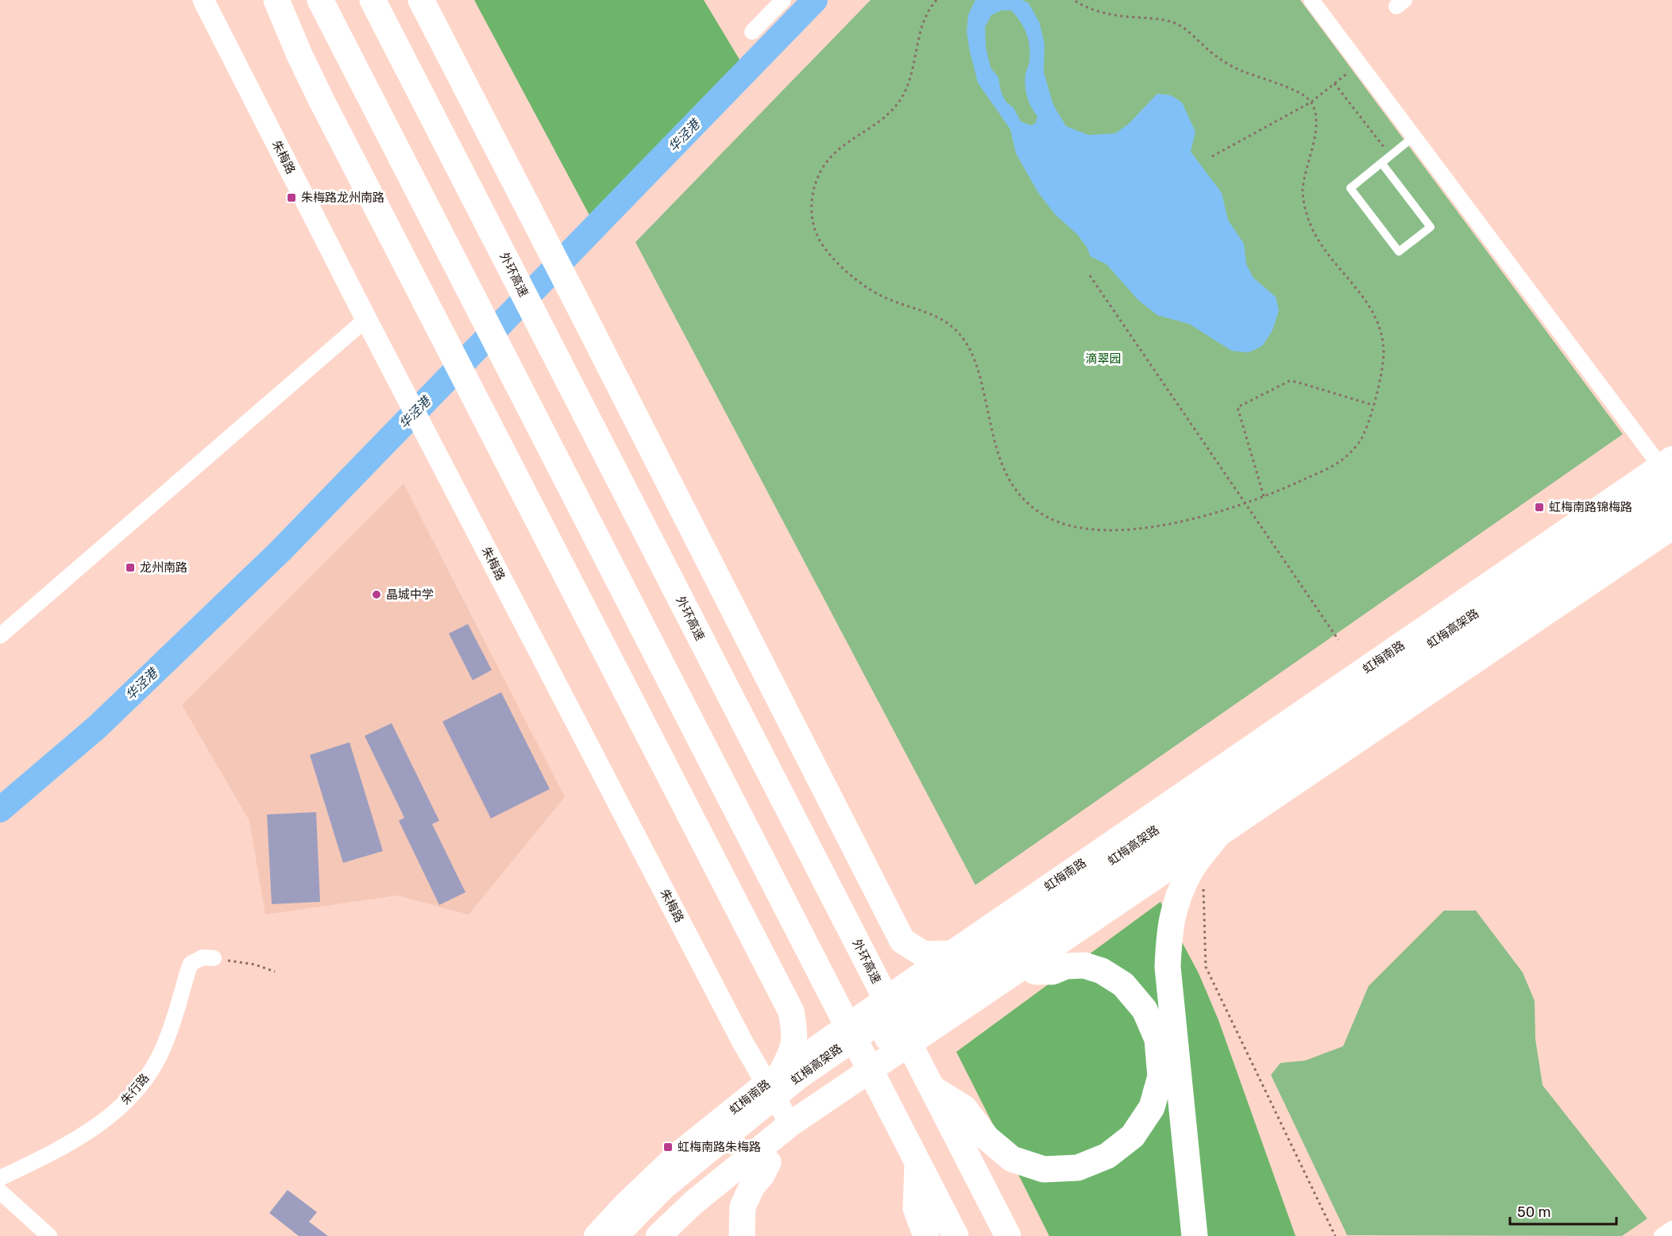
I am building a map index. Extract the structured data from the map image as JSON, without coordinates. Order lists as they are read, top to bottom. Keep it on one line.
{"streets":{"highway":["外环高速","虹梅高架路"],"main road":["虹梅南路"],"street":["朱梅路","朱行路"]},"crossings":[["朱梅路","虹梅南路"],["虹梅高架路","虹梅南路"]],"water":["华泾港"],"parks":["滴翠园"],"places":{"transit":["朱梅路龙州南路","虹梅南路锦梅路","龙州南路","虹梅南路朱梅路"],"other":["晶城中学"]},"scale_bar":"50 m"}
